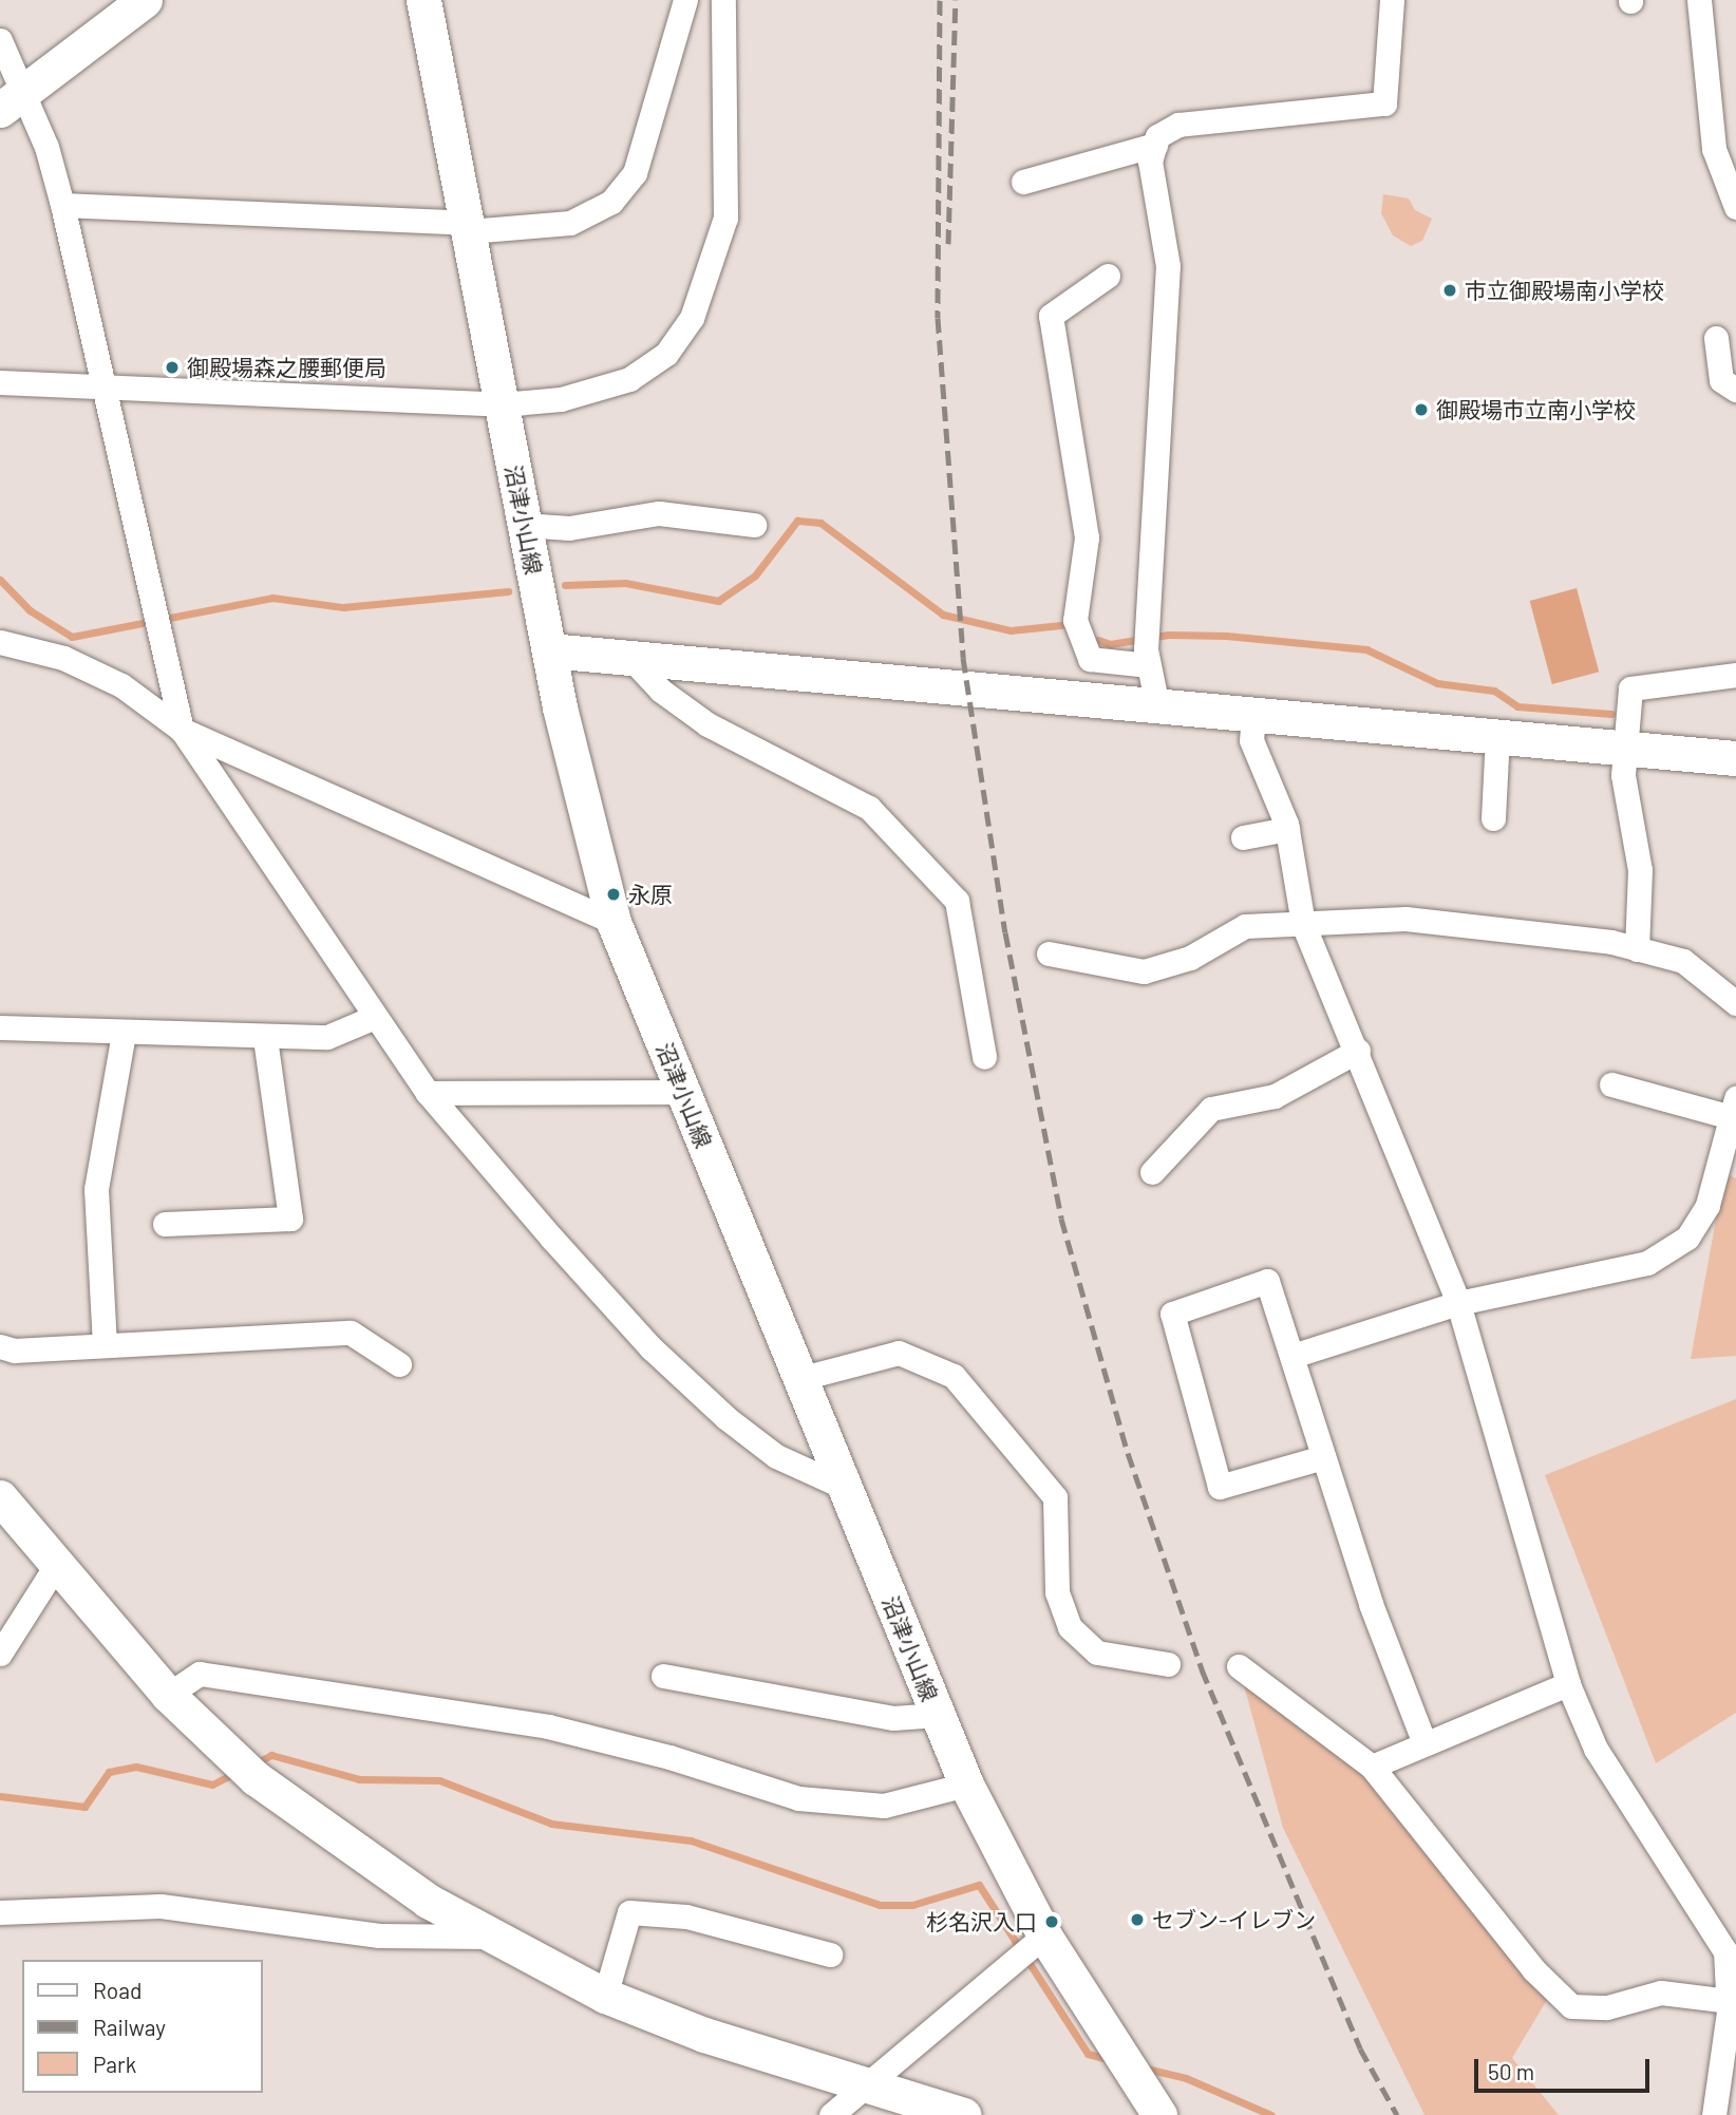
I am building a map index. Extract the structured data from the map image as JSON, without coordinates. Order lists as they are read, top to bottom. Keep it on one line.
{"streets":{"street":["沼津小山線"]},"places":["市立御殿場南小学校","御殿場森之腰郵便局","御殿場市立南小学校","永原","セブン-イレブン","杉名沢入口"],"legend":["Road","Railway","Park"],"scale_bar":"50 m"}
